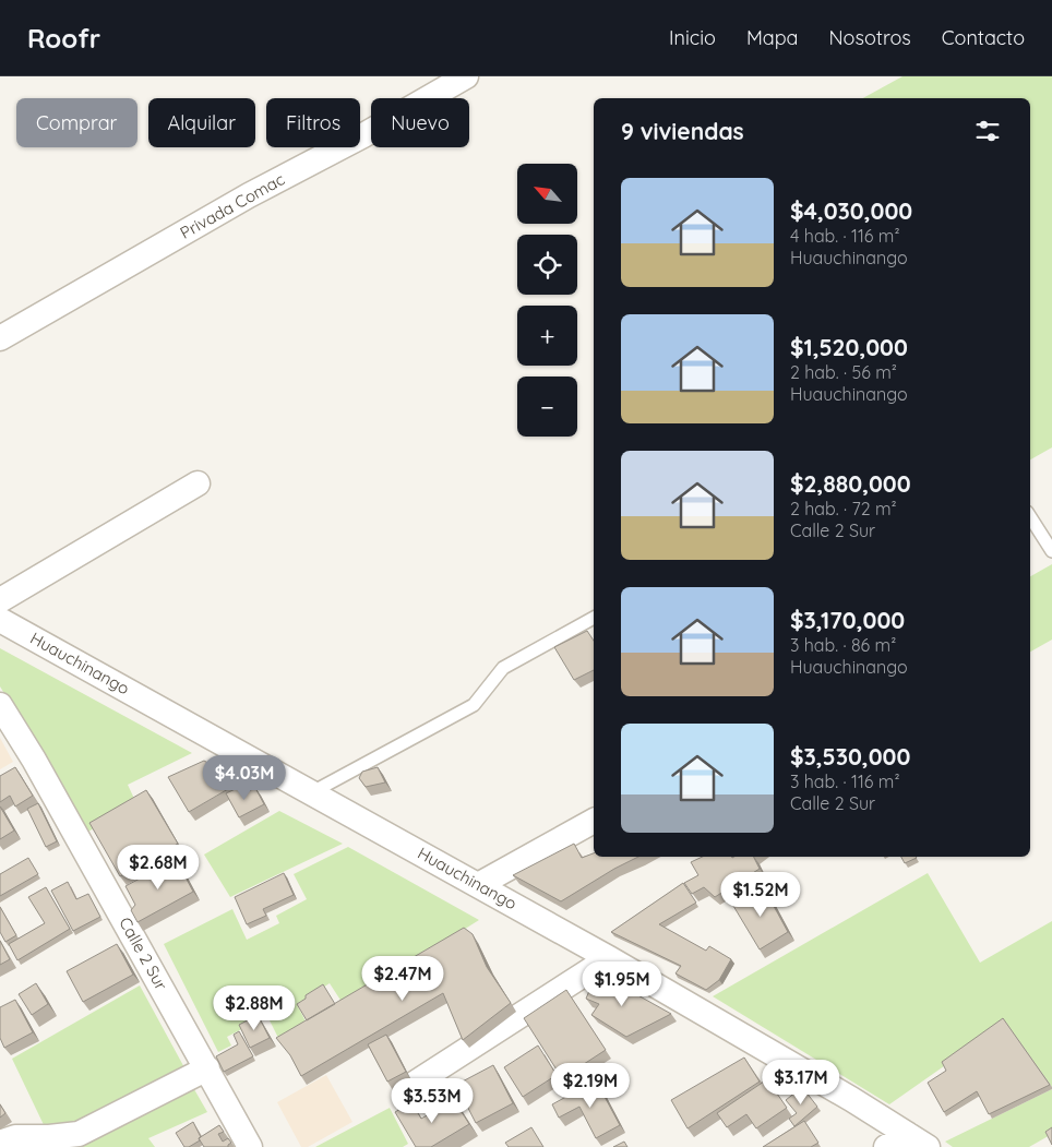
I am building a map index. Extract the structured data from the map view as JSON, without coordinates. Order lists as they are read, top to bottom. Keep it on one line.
{"streets":{"street":["Privada Comac","Huauchinango","Calle 2 Sur"]},"north":"top left","page":{"header":"Roofr","nav":["Inicio","Mapa","Nosotros","Contacto"],"chip":["Comprar","Alquilar","Filtros","Nuevo"],"heading":"9 viviendas","map_buttons":["+","−"],"list":[{"name":"$4,030,000","note":"4 hab. · 116 m² · Huauchinango"},{"name":"$1,520,000","note":"2 hab. · 56 m² · Huauchinango"},{"name":"$2,880,000","note":"2 hab. · 72 m² · Calle 2 Sur"},{"name":"$3,170,000","note":"3 hab. · 86 m² · Huauchinango"},{"name":"$3,530,000","note":"3 hab. · 116 m² · Calle 2 Sur"}],"price":["$4.03M","$2.68M","$1.52M","$2.47M","$1.95M","$2.88M","$3.17M","$2.19M","$3.53M"]}}
